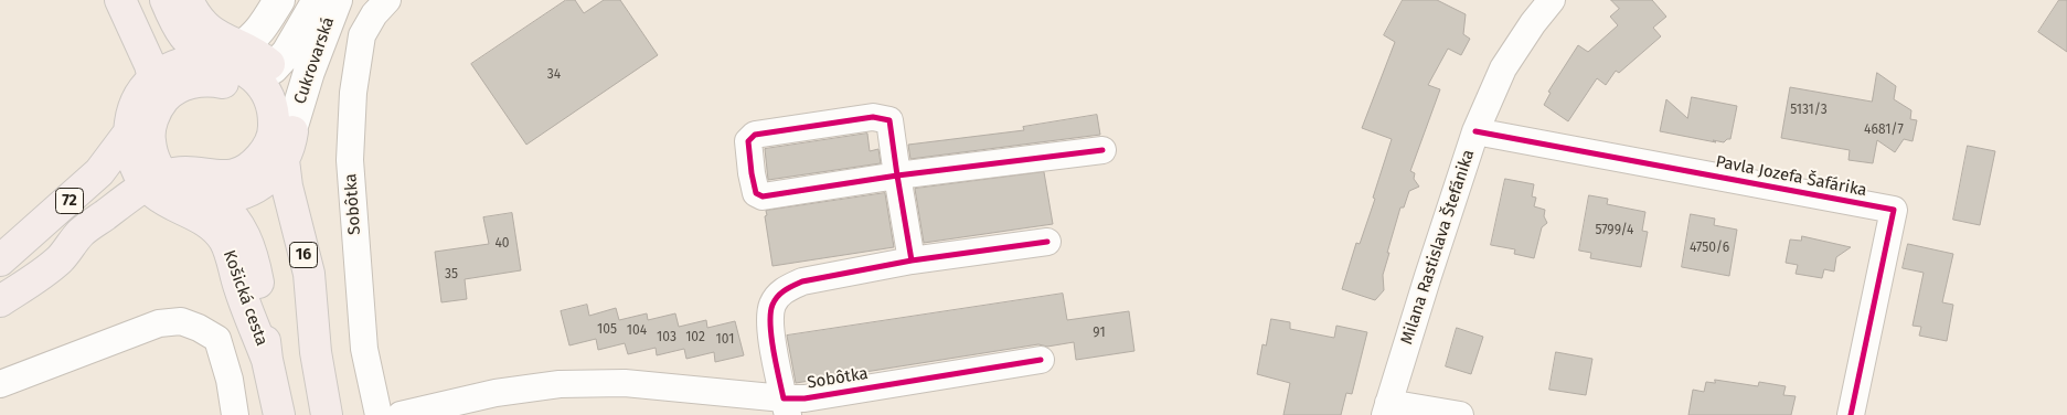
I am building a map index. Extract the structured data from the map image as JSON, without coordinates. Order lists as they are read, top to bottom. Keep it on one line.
{"streets":{"main road":["Cukrovarská","72","16","Košická cesta"],"street":["Pavla Jozefa Šafárika","Sobôtka","Milana Rastislava Štefánika"]},"crossings":[["Pavla Jozefa Šafárika","Milana Rastislava Štefánika"],["72","Košická cesta"]],"house_numbers":["34","5131/3","4681/7","5799/4","40","4750/6","35","105","104","91","103","102","101"]}
